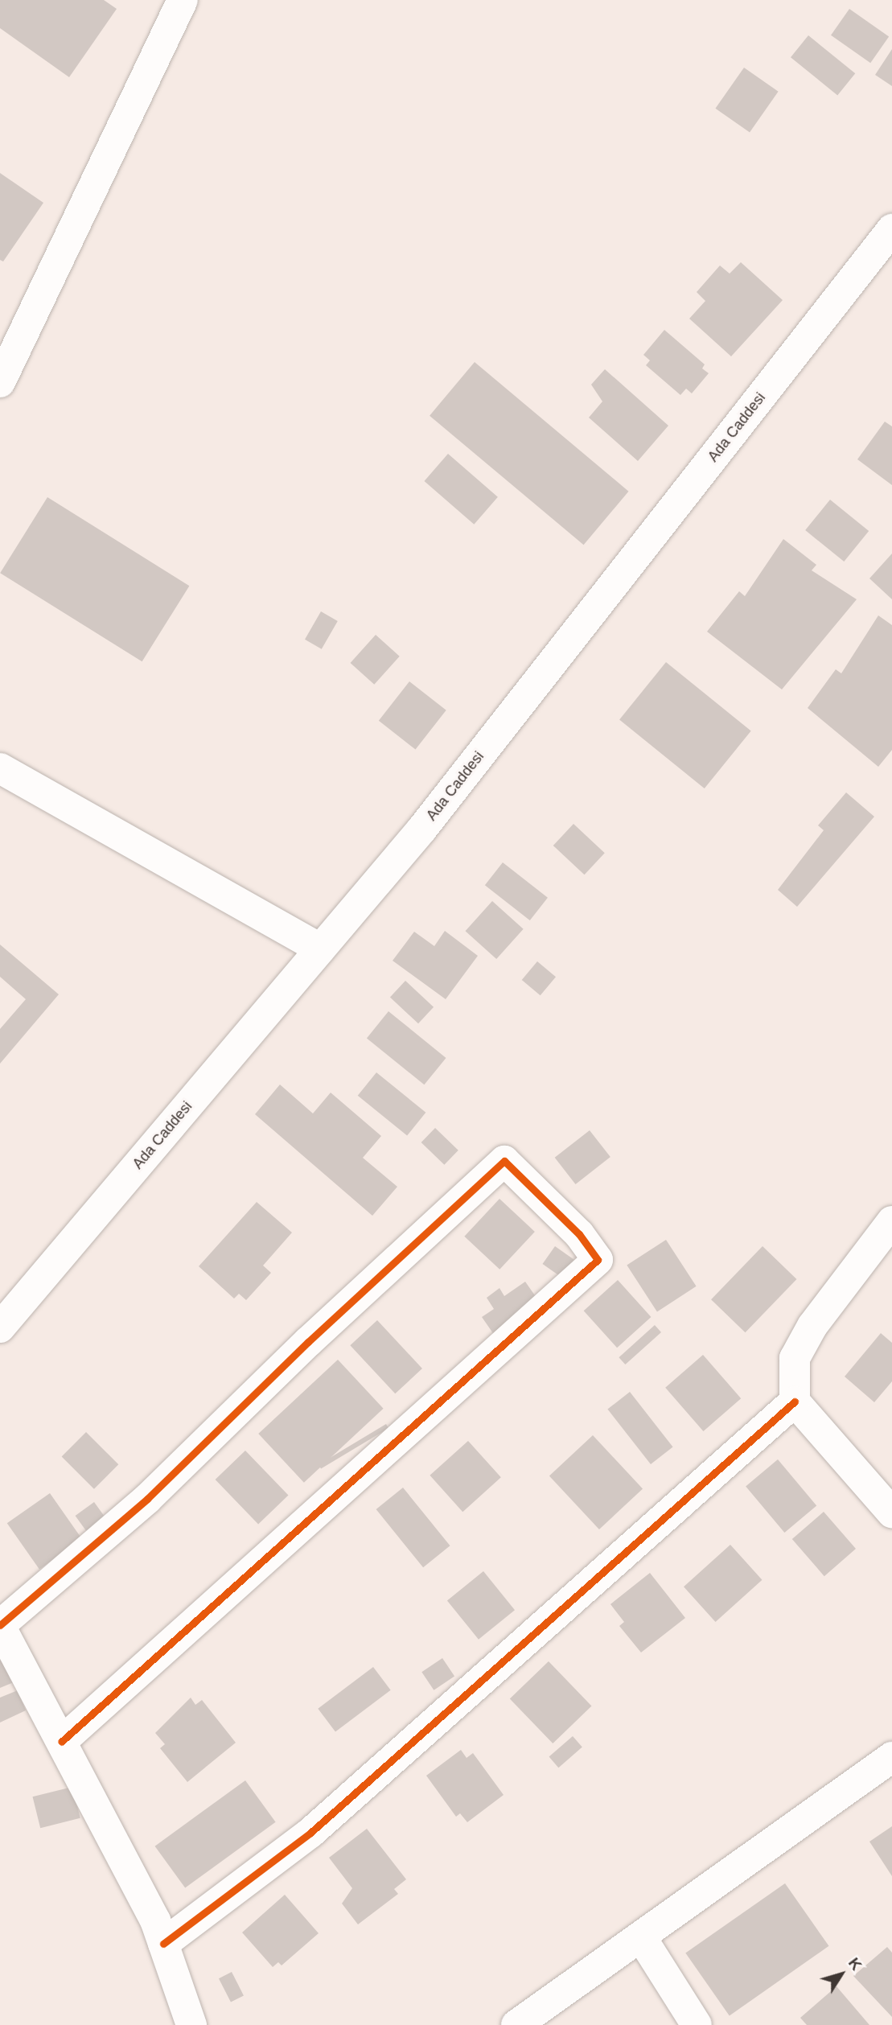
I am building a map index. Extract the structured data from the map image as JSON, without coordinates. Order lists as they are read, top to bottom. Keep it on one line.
{"streets":{"street":["Ada Caddesi"]},"north":"top right"}
